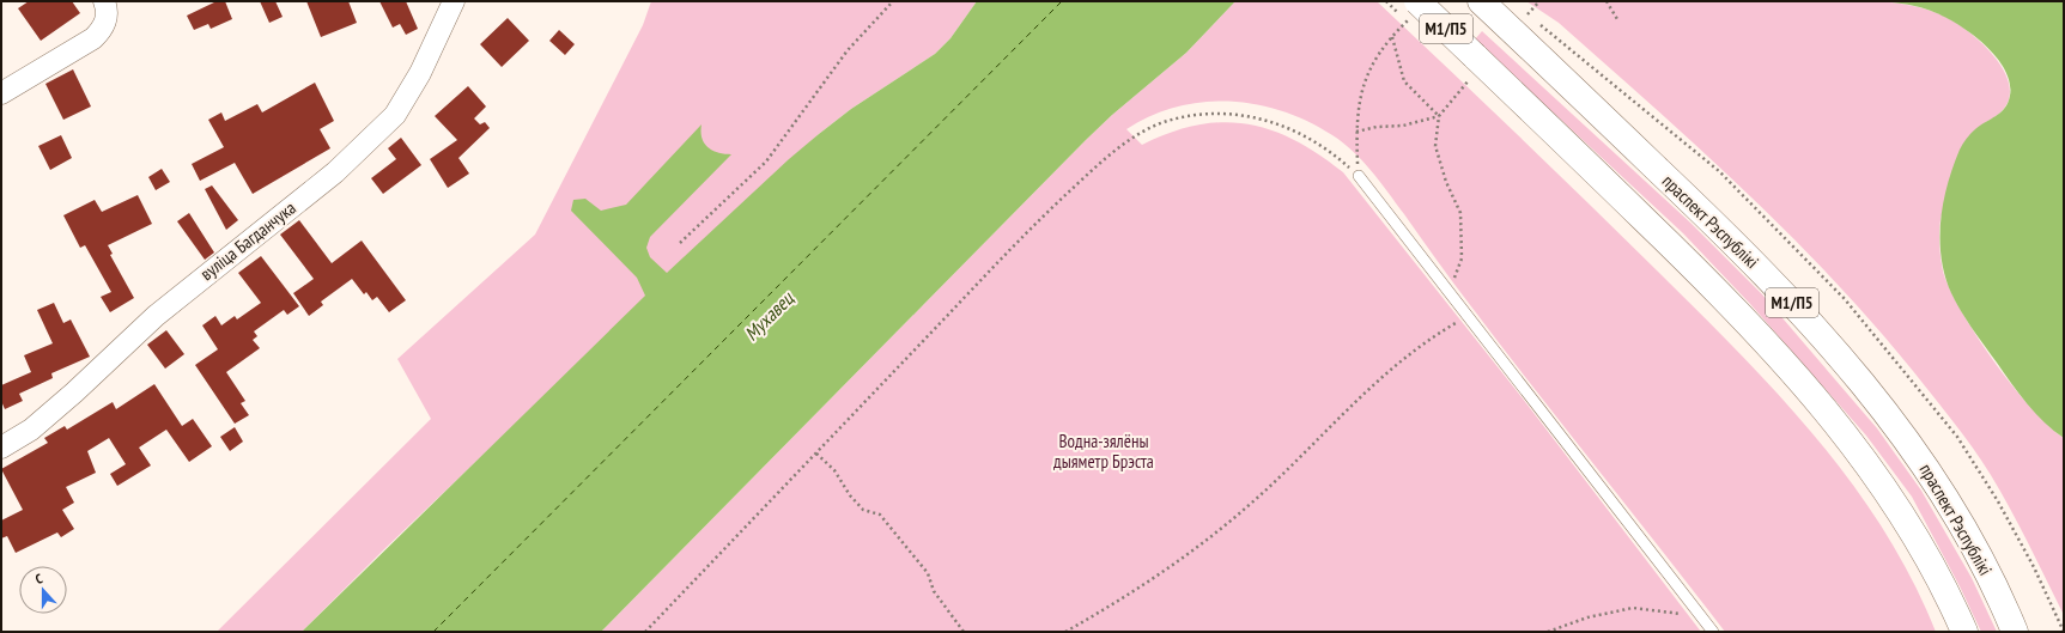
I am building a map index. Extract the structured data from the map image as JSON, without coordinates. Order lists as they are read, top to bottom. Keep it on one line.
{"streets":{"highway":["М1/П5","праспект Рэспублікі"],"street":["вуліца Багданчука"]},"crossings":[["М1/П5","праспект Рэспублікі"]],"water":["Мухавец"],"parks":["Водна-зялёны дыяметр Брэста"],"north":"top"}
